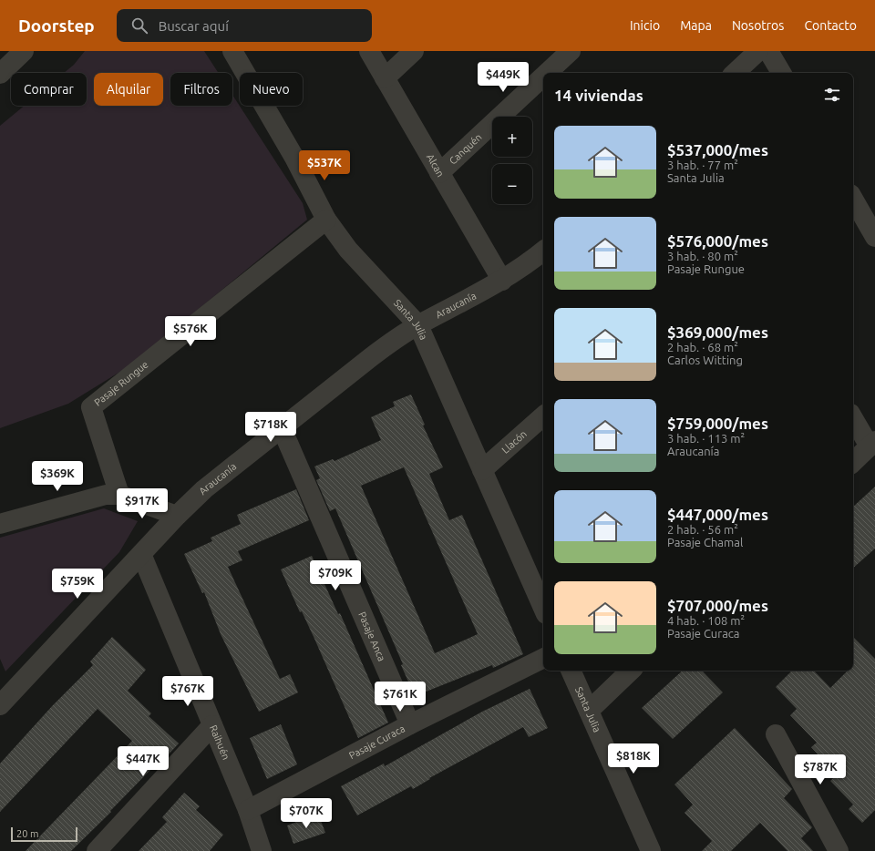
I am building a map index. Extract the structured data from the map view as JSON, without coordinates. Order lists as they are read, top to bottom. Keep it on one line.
{"streets":{"street":["Canquén","Alcan","Araucanía","Santa Julia","Pasaje Rungue","Llacón","Pasaje Anca","Raihuén","Pasaje Curaca"]},"crossings":[["Canquén","Alcan"],["Alcan","Araucanía"],["Araucanía","Santa Julia"],["Araucanía","Pasaje Anca"],["Araucanía","Raihuén"],["Santa Julia","Pasaje Rungue"],["Santa Julia","Llacón"],["Pasaje Anca","Pasaje Curaca"],["Raihuén","Pasaje Curaca"]],"scale_bar":"20 m","page":{"header":"Doorstep","search":"Buscar aquí","nav":["Inicio","Mapa","Nosotros","Contacto"],"price":["$449K","$537K","$576K","$718K","$369K","$917K","$709K","$759K","$767K","$761K","$818K","$447K","$787K","$707K"],"chip":["Comprar","Alquilar","Filtros","Nuevo"],"heading":"14 viviendas","map_buttons":["+","−"],"list":[{"name":"$537,000/mes","note":"3 hab. · 77 m² · Santa Julia"},{"name":"$576,000/mes","note":"3 hab. · 80 m² · Pasaje Rungue"},{"name":"$369,000/mes","note":"2 hab. · 68 m² · Carlos Witting"},{"name":"$759,000/mes","note":"3 hab. · 113 m² · Araucanía"},{"name":"$447,000/mes","note":"2 hab. · 56 m² · Pasaje Chamal"},{"name":"$707,000/mes","note":"4 hab. · 108 m² · Pasaje Curaca"}],"scale":"20 m"}}
